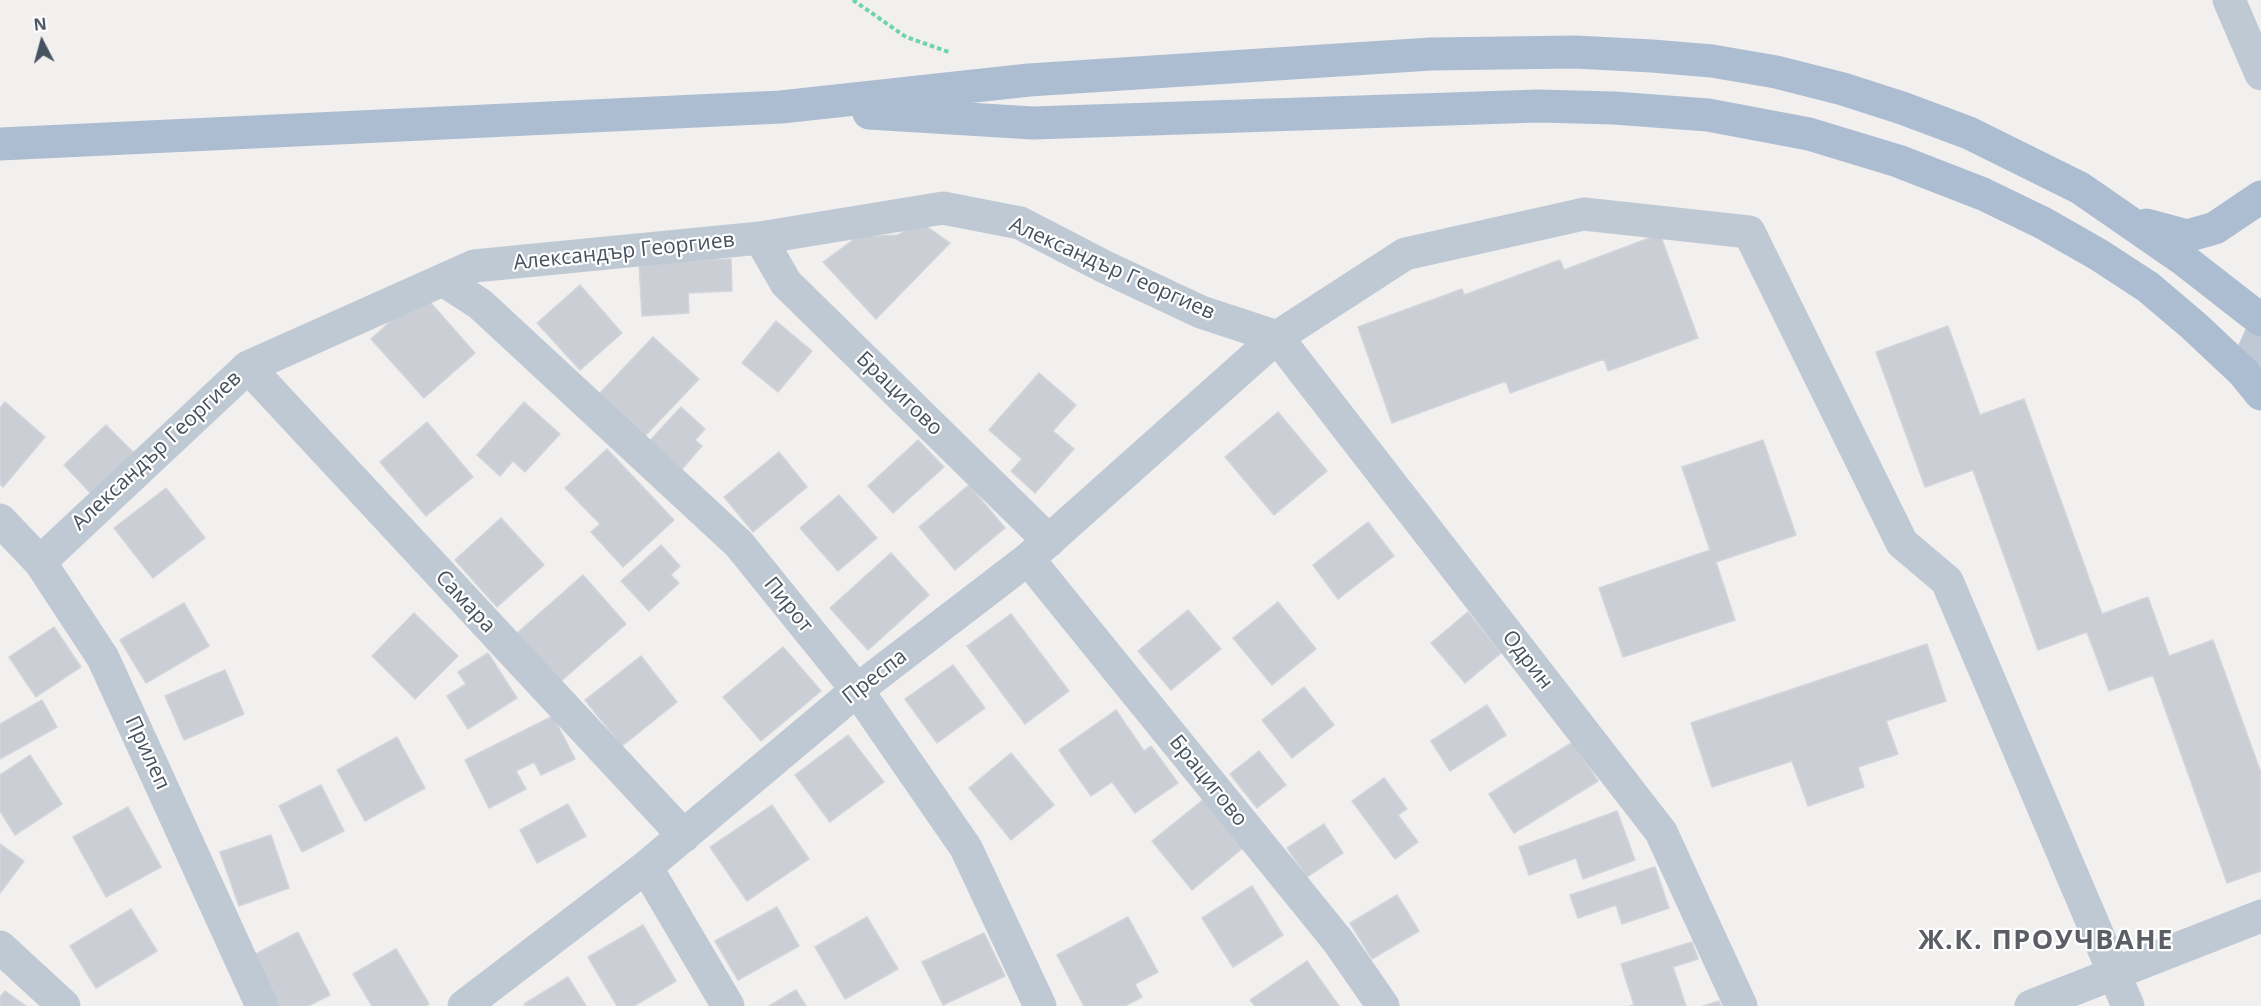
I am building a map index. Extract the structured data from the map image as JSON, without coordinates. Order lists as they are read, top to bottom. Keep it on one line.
{"streets":{"street":["Александър Георгиев","Брацигово","Самара","Пирот","Одрин","Преспа","Прилеп"]},"crossings":[["Александър Георгиев","Брацигово"],["Александър Георгиев","Самара"],["Александър Георгиев","Пирот"],["Александър Георгиев","Одрин"],["Александър Георгиев","Преспа"],["Александър Георгиев","Прилеп"],["Брацигово","Преспа"],["Самара","Преспа"],["Пирот","Преспа"],["Одрин","Преспа"]],"districts":["Ж.К. ПРОУЧВАНЕ"],"north":"top"}
